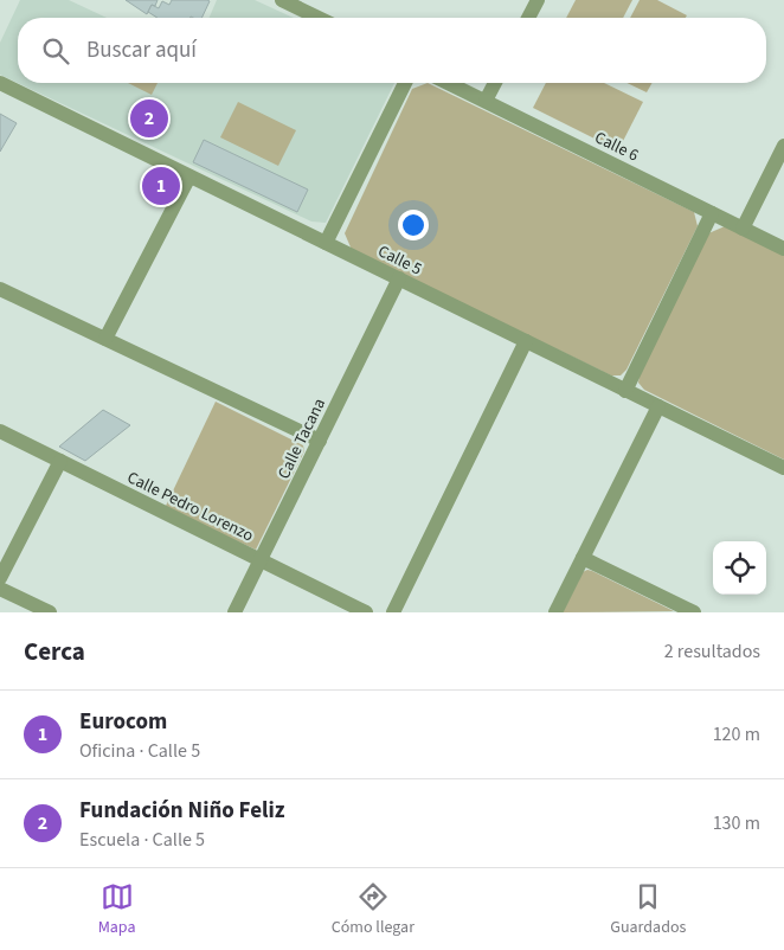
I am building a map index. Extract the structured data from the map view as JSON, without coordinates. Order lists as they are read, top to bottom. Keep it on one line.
{"streets":{"street":["Calle 6","Calle 5","Calle Tacana","Calle Pedro Lorenzo"]},"crossings":[["Calle 5","Calle Tacana"],["Calle Tacana","Calle Pedro Lorenzo"]],"page":{"search":"Buscar aquí","pins":["2","1"],"heading":["Cerca","2 resultados"],"list":[{"mark":"1","name":"Eurocom","note":"Oficina · Calle 5","value":"120 m"},{"mark":"2","name":"Fundación Niño Feliz","note":"Escuela · Calle 5","value":"130 m"}],"nav":["Mapa","Cómo llegar","Guardados"]}}
